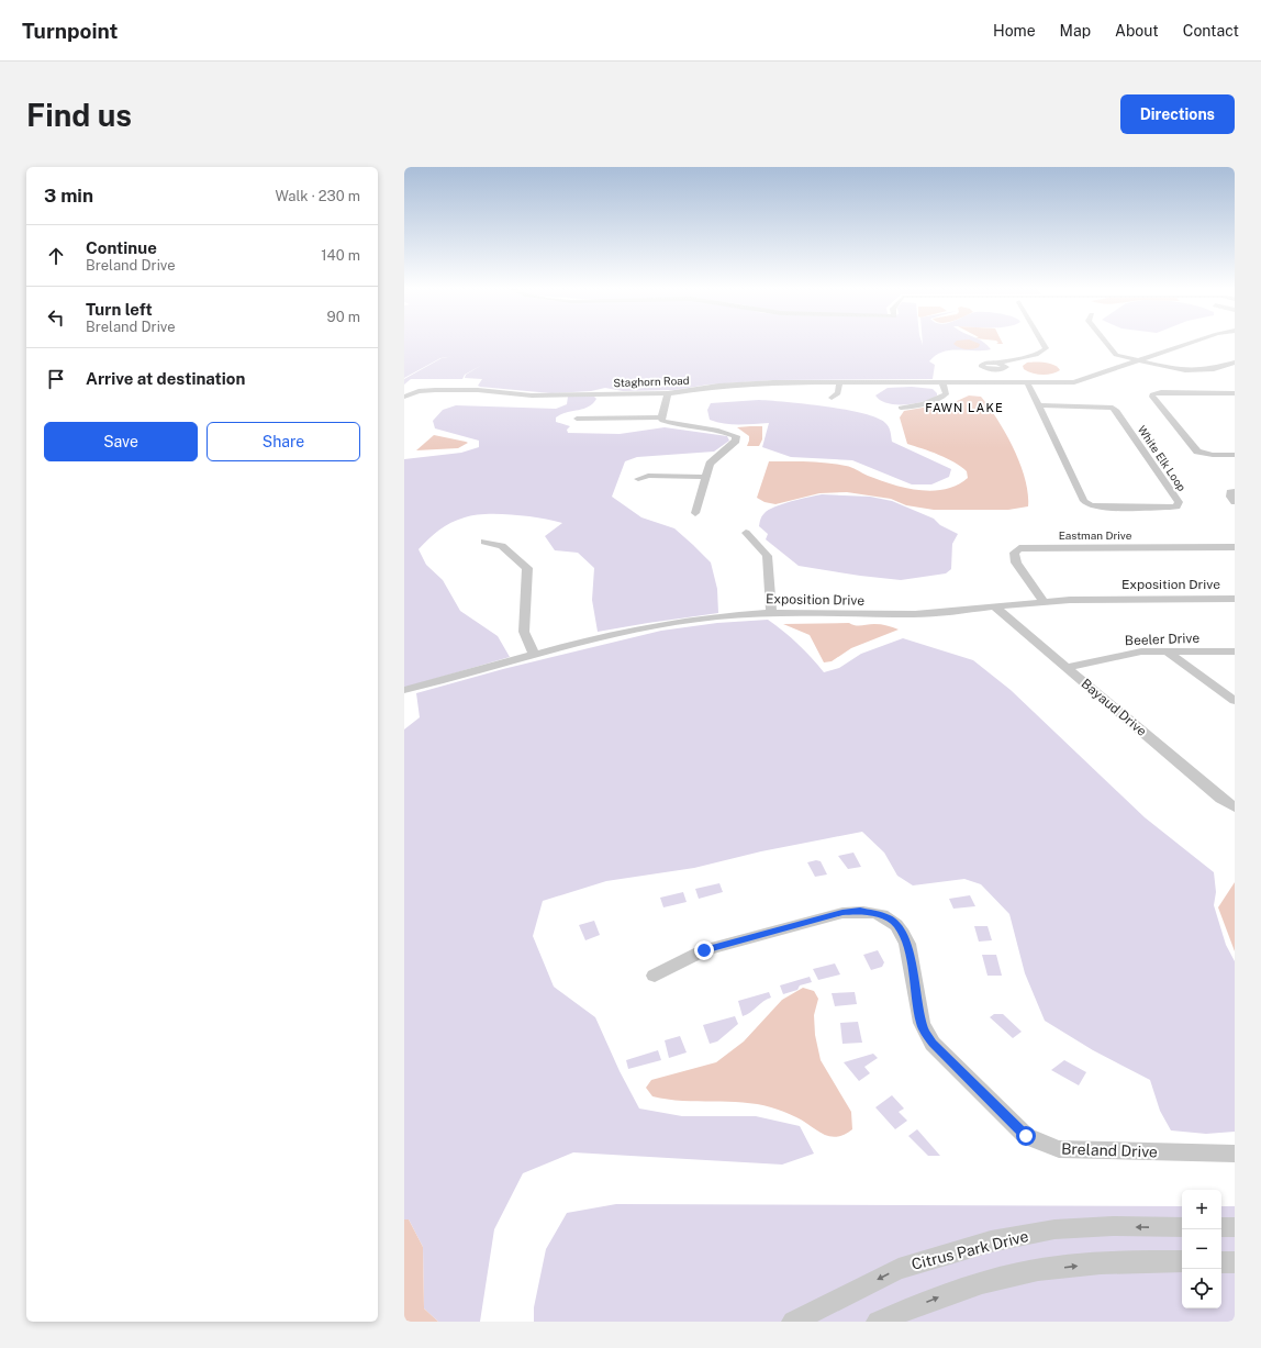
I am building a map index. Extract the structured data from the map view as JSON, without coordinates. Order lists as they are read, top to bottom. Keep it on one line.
{"streets":{"street":["Staghorn Road","White Elk Loop","Eastman Drive","Exposition Drive","Beeler Drive","Bayaud Drive","Breland Drive","Citrus Park Drive"]},"crossings":[["Staghorn Road","White Elk Loop"],["Eastman Drive","Exposition Drive"],["Exposition Drive","Bayaud Drive"],["Beeler Drive","Bayaud Drive"]],"districts":["FAWN LAKE"],"page":{"header":"Turnpoint","nav":["Home","Map","About","Contact"],"buttons":["Directions",["Save","Share"]],"title":"Find us","heading":["3 min","Walk · 230 m"],"list":[["Continue","Breland Drive","140 m"],["Turn left","Breland Drive","90 m"],"Arrive at destination"],"map_buttons":["+","−"]}}
